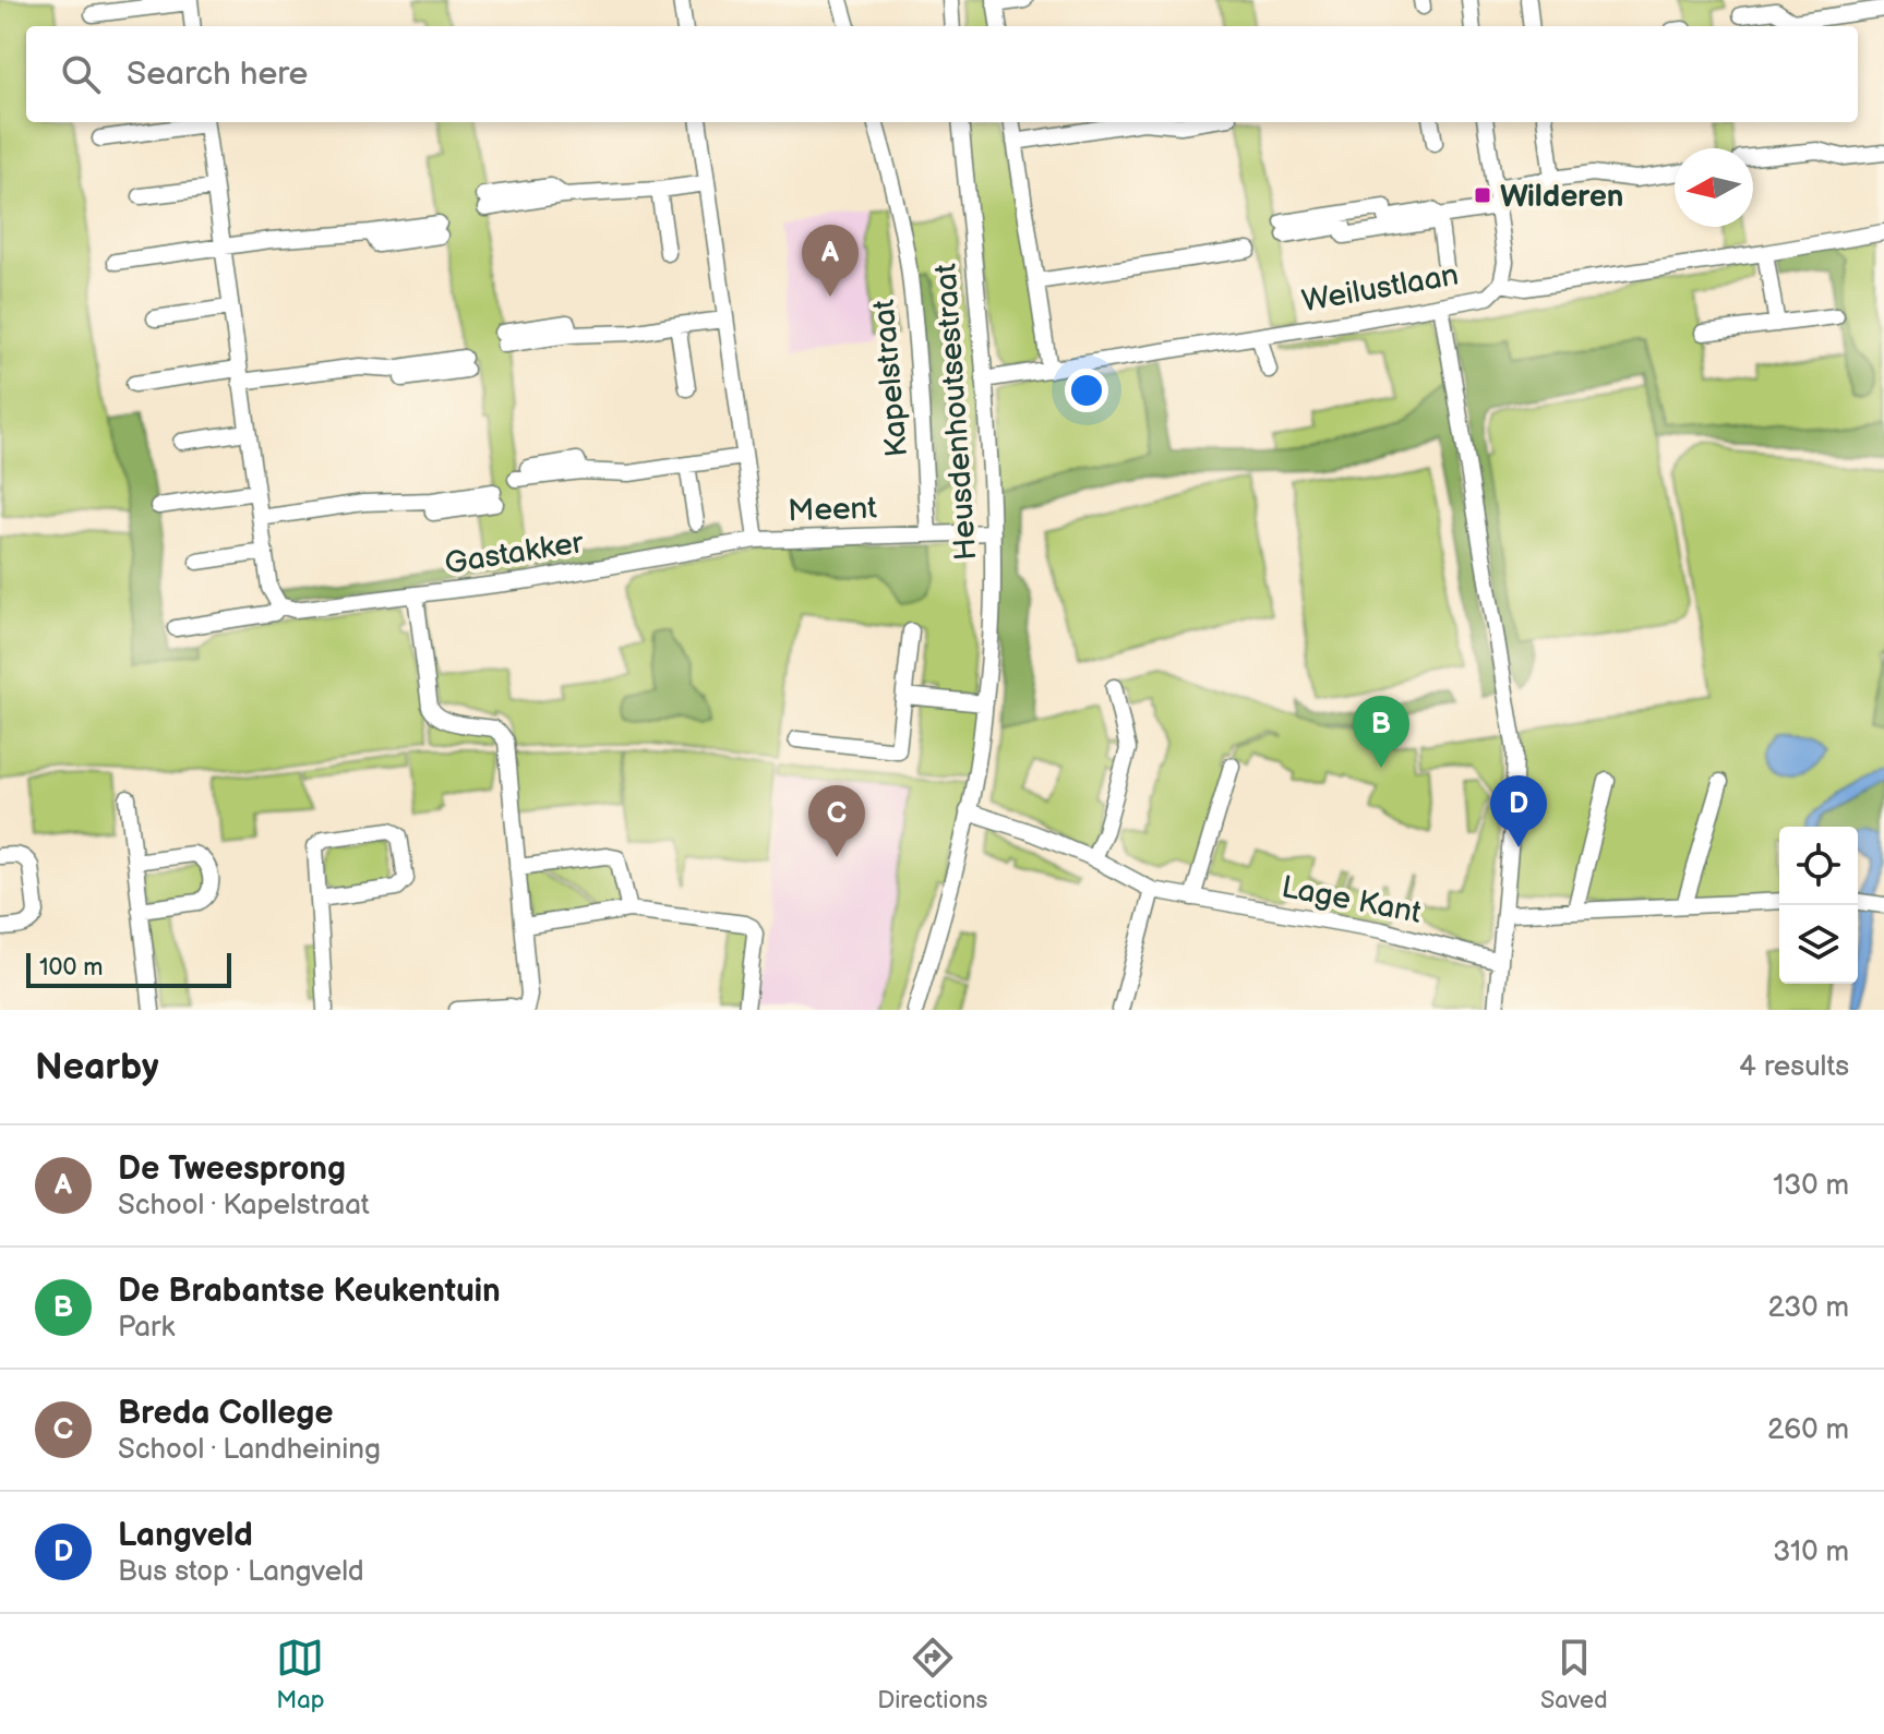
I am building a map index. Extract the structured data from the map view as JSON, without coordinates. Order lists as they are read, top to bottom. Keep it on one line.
{"streets":{"street":["Weilustlaan","Kapelstraat","Heusdenhoutsestraat","Meent","Gastakker","Lage Kant"]},"crossings":[["Weilustlaan","Heusdenhoutsestraat"],["Kapelstraat","Meent"],["Heusdenhoutsestraat","Meent"],["Heusdenhoutsestraat","Lage Kant"],["Meent","Gastakker"]],"places":{"transit":["Wilderen"]},"scale_bar":"100 m","north":"left","page":{"search":"Search here","pins":["A","B","D","C"],"scale":"100 m","heading":["Nearby","4 results"],"list":[{"mark":"A","name":"De Tweesprong","note":"School · Kapelstraat","value":"130 m"},{"mark":"B","name":"De Brabantse Keukentuin","note":"Park","value":"230 m"},{"mark":"C","name":"Breda College","note":"School · Landheining","value":"260 m"},{"mark":"D","name":"Langveld","note":"Bus stop · Langveld","value":"310 m"}],"nav":["Map","Directions","Saved"]}}
